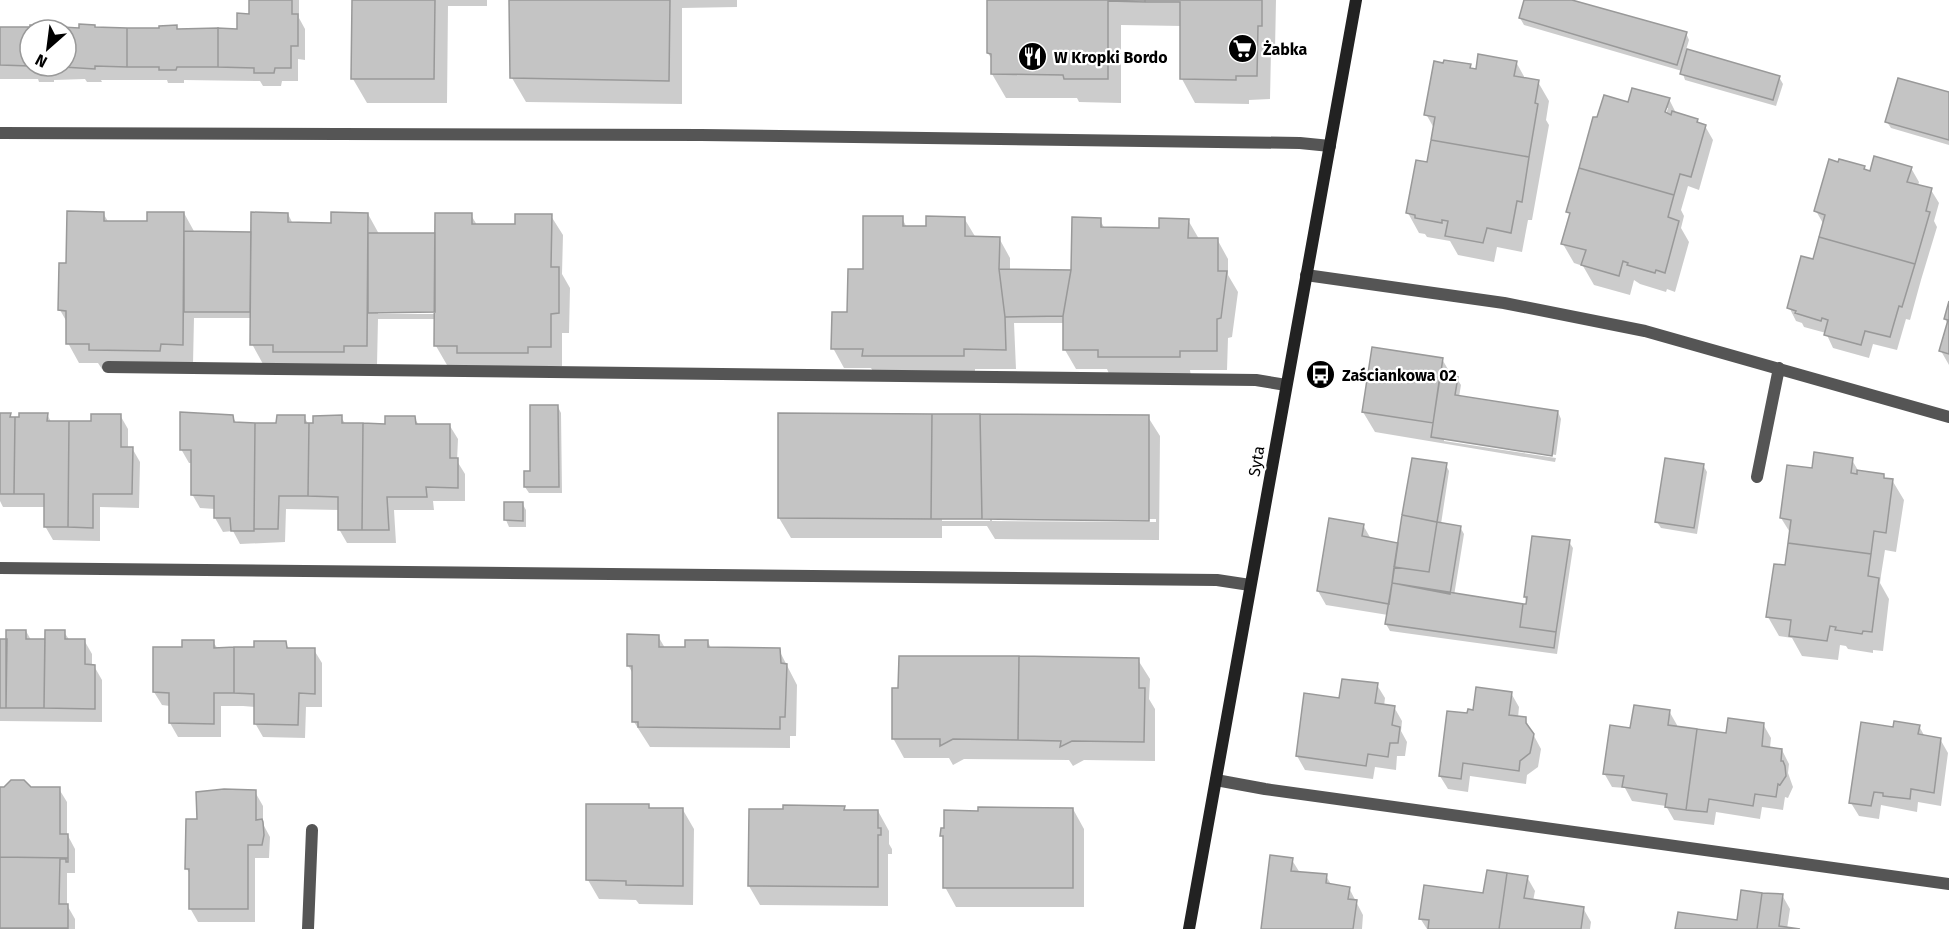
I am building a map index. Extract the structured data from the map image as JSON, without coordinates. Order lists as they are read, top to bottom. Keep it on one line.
{"streets":{"street":["Syta"]},"places":{"supermarket":["Żabka"],"restaurant":["W Kropki Bordo"],"bus stop":["Zaściankowa 02"]},"north":"bottom left"}
